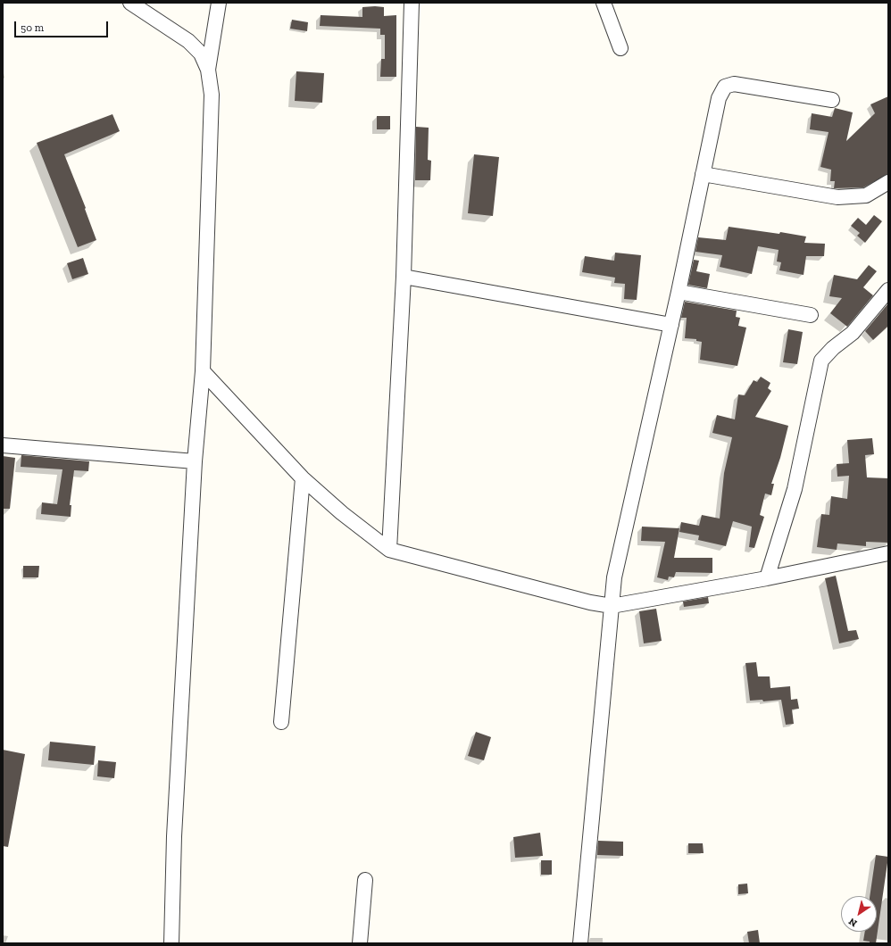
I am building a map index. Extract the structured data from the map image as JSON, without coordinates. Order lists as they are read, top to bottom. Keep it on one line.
{"scale_bar":"50 m","north":"bottom left"}
